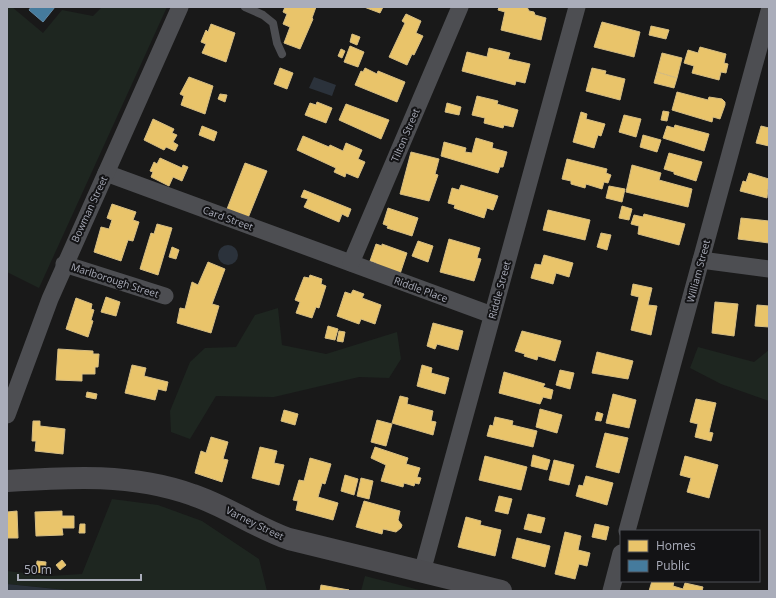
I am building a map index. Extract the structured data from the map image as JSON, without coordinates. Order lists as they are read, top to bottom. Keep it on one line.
{"streets":{"main road":["Varney Street"],"street":["Tilton Street","Bowman Street","Card Street","William Street","Marlborough Street","Riddle Place","Riddle Street"]},"crossings":[["Tilton Street","Card Street"],["Tilton Street","Riddle Place"],["Bowman Street","Card Street"],["Bowman Street","Marlborough Street"],["Card Street","Riddle Place"],["Riddle Place","Riddle Street"],["Riddle Street","Varney Street"]],"legend":["Homes","Public"],"scale_bar":"50 m"}
